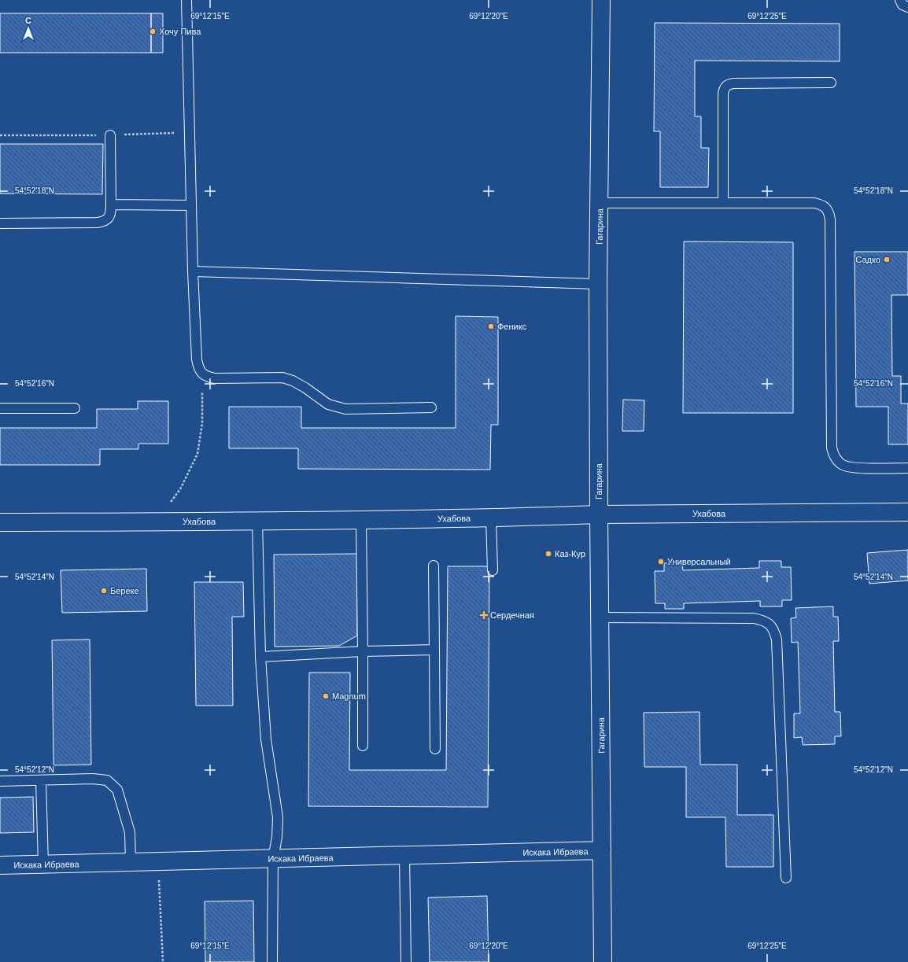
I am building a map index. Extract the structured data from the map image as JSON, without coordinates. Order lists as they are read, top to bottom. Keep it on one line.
{"streets":{"street":["Гагарина","Ухабова","Искака Ибраева"]},"crossings":[["Гагарина","Ухабова"],["Гагарина","Искака Ибраева"]],"places":{"other":["Хочу Пива","Садко","Феникс","Каз-Кур","Универсальный","Береке","Magnum"],"health":["Сердечная"]},"north":"top","coordinates":["69°12'15\"E","69°12'20\"E","69°12'25\"E","54°52'18\"N","54°52'16\"N","54°52'14\"N","54°52'12\"N"]}
